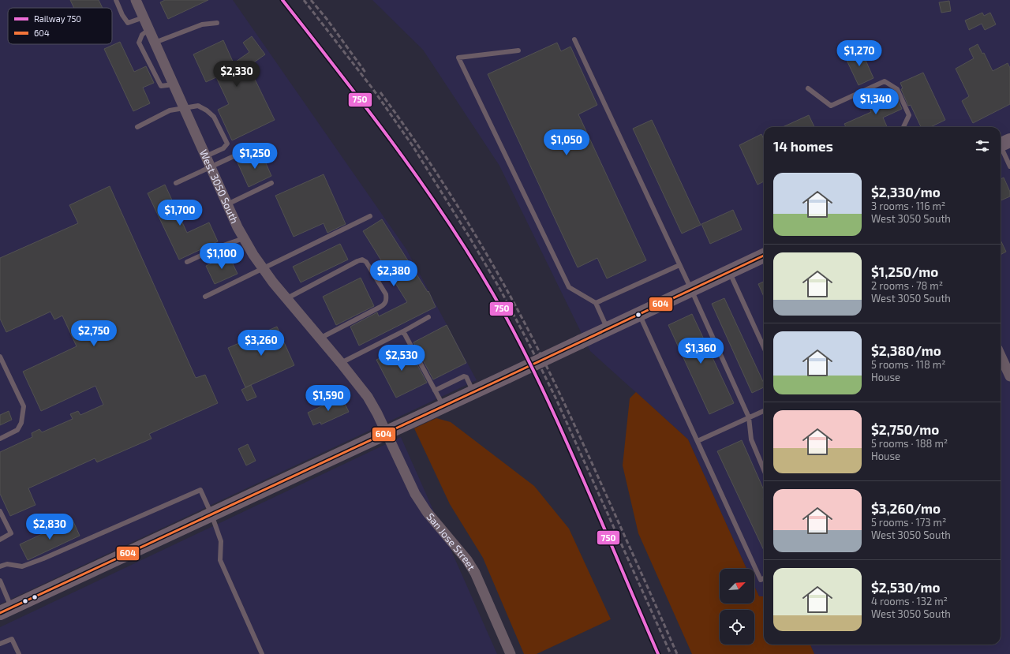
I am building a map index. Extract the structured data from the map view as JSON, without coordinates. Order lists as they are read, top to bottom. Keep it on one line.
{"streets":{"street":["West 3050 South","San Jose Street"]},"crossings":[["West 3050 South","San Jose Street"]],"lines":["rail line 750","transit line 604"],"legend":["Railway 750","604"],"north":"top right","page":{"price":["$1,270","$2,330","$1,340","$1,050","$1,250","$1,700","$1,100","$2,380","$2,750","$3,260","$1,360","$2,530","$1,590","$2,830"],"heading":"14 homes","list":[{"name":"$2,330/mo","note":"3 rooms · 116 m² · West 3050 South"},{"name":"$1,250/mo","note":"2 rooms · 78 m² · West 3050 South"},{"name":"$2,380/mo","note":"5 rooms · 118 m² · House"},{"name":"$2,750/mo","note":"5 rooms · 188 m² · House"},{"name":"$3,260/mo","note":"5 rooms · 173 m² · West 3050 South"},{"name":"$2,530/mo","note":"4 rooms · 132 m² · West 3050 South"}]}}
